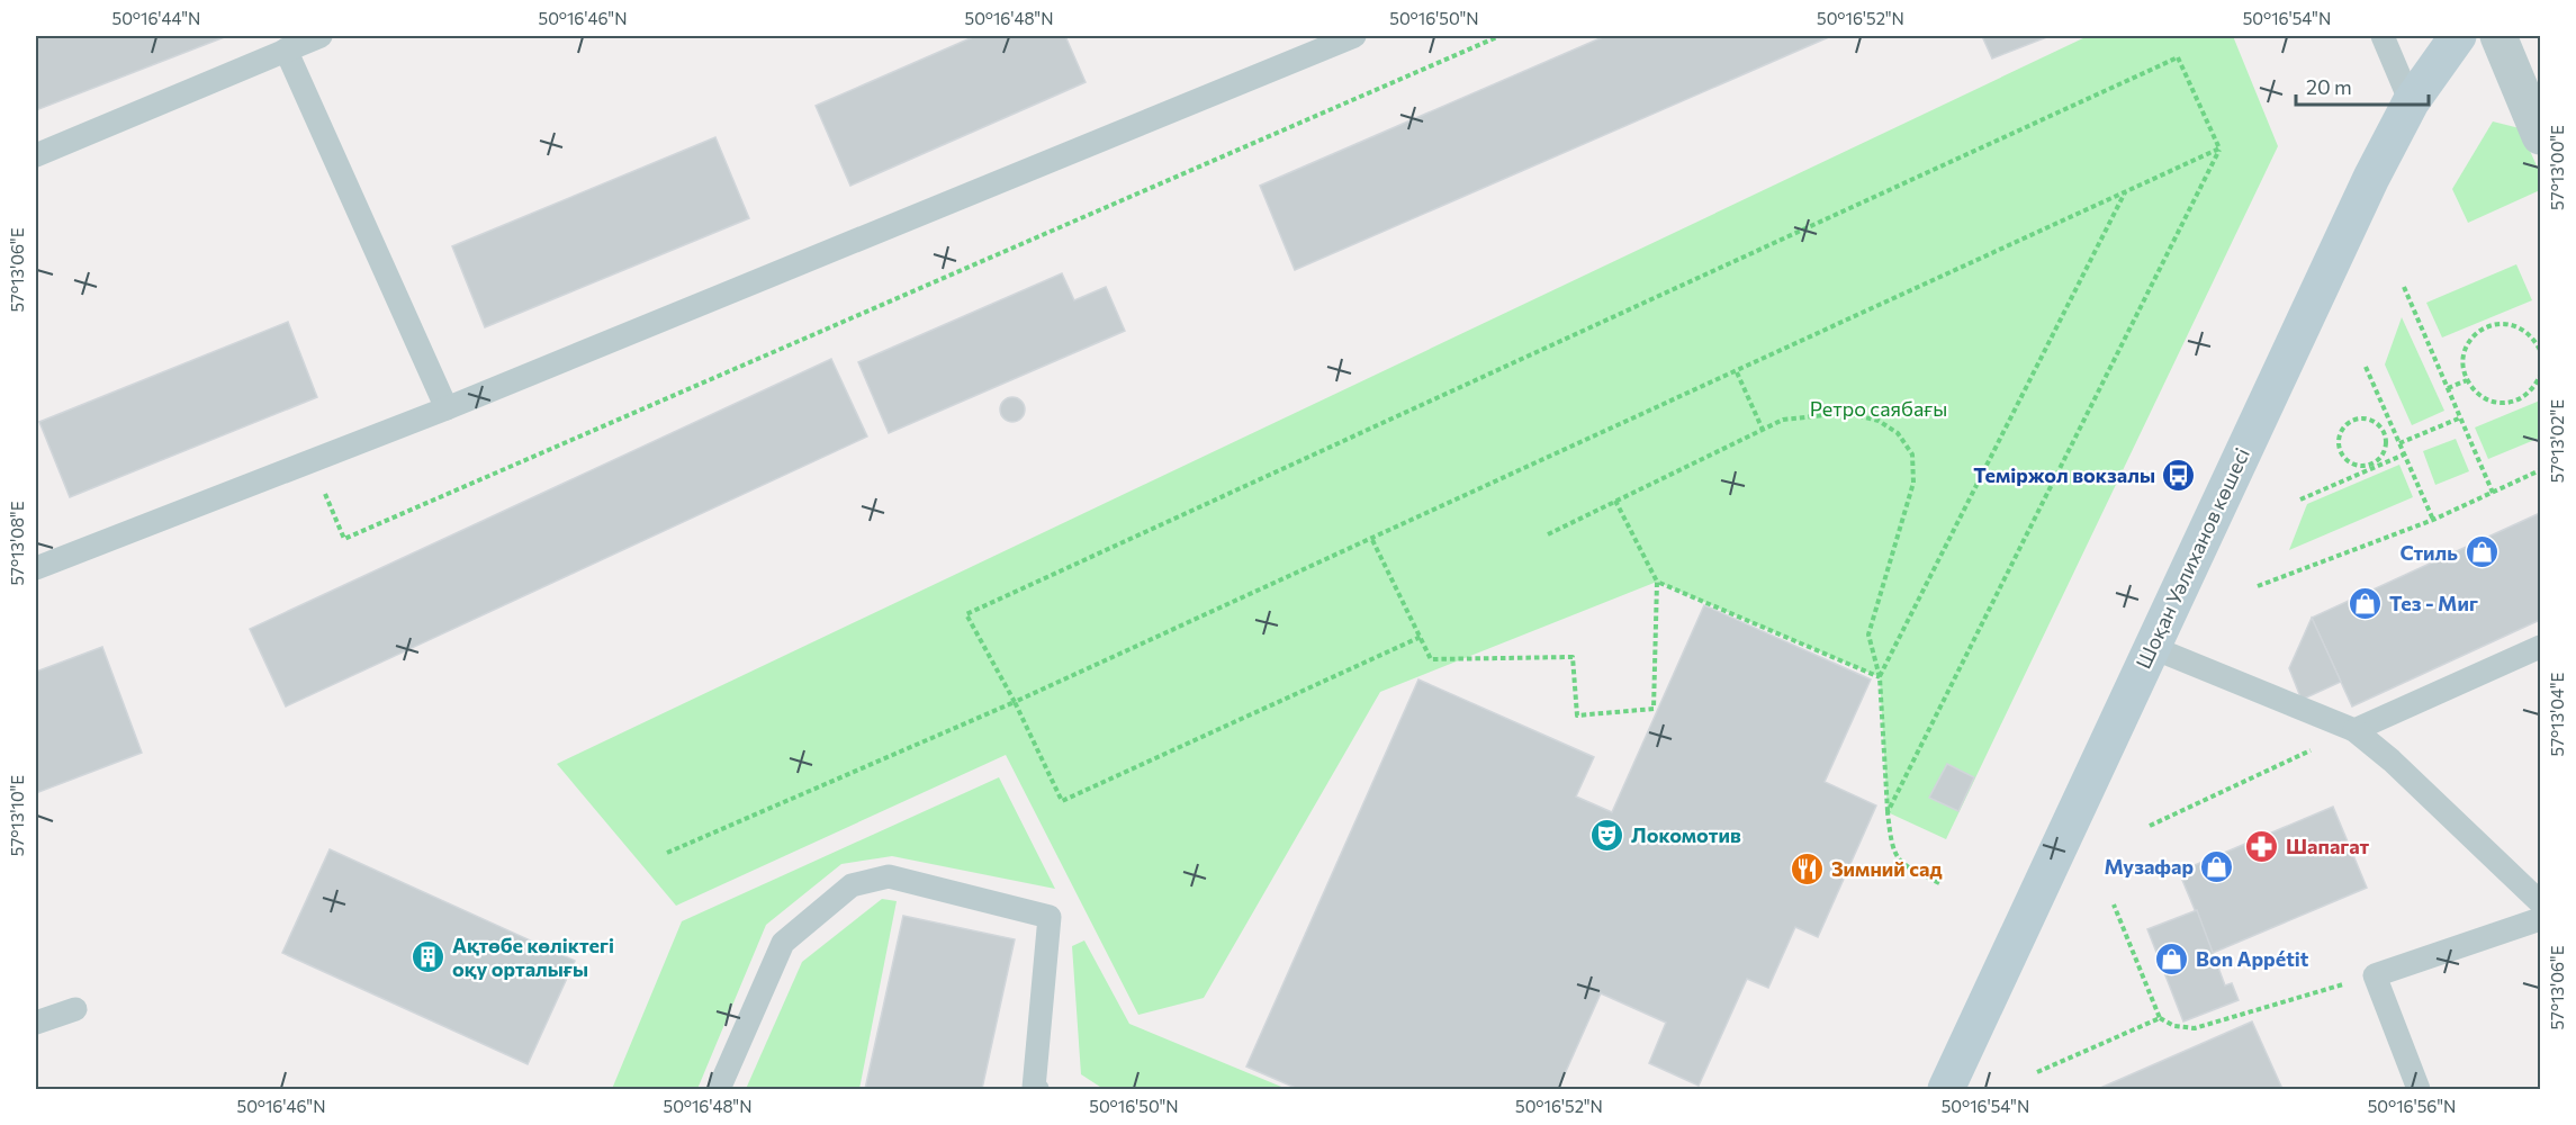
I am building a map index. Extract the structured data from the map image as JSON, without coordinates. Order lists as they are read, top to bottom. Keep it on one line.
{"streets":{"street":["Шоқан Уәлиханов көшесі"]},"parks":["Ретро саябағы"],"places":{"bus stop":["Теміржол вокзалы"],"shop":["Стиль","Тез - Миг","Музафар","Bon Appétit"],"theatre":["Локомотив"],"pharmacy":["Шапагат"],"restaurant":["Зимний сад"],"building":["Ақтөбе көліктегі оқу орталығы"]},"scale_bar":"20 m","coordinates":["50°16'44\"N","50°16'46\"N","50°16'48\"N","50°16'50\"N","50°16'52\"N","50°16'54\"N","57°13'00\"E","57°13'06\"E","57°13'02\"E","57°13'08\"E","57°13'04\"E","57°13'10\"E","50°16'56\"N"]}
